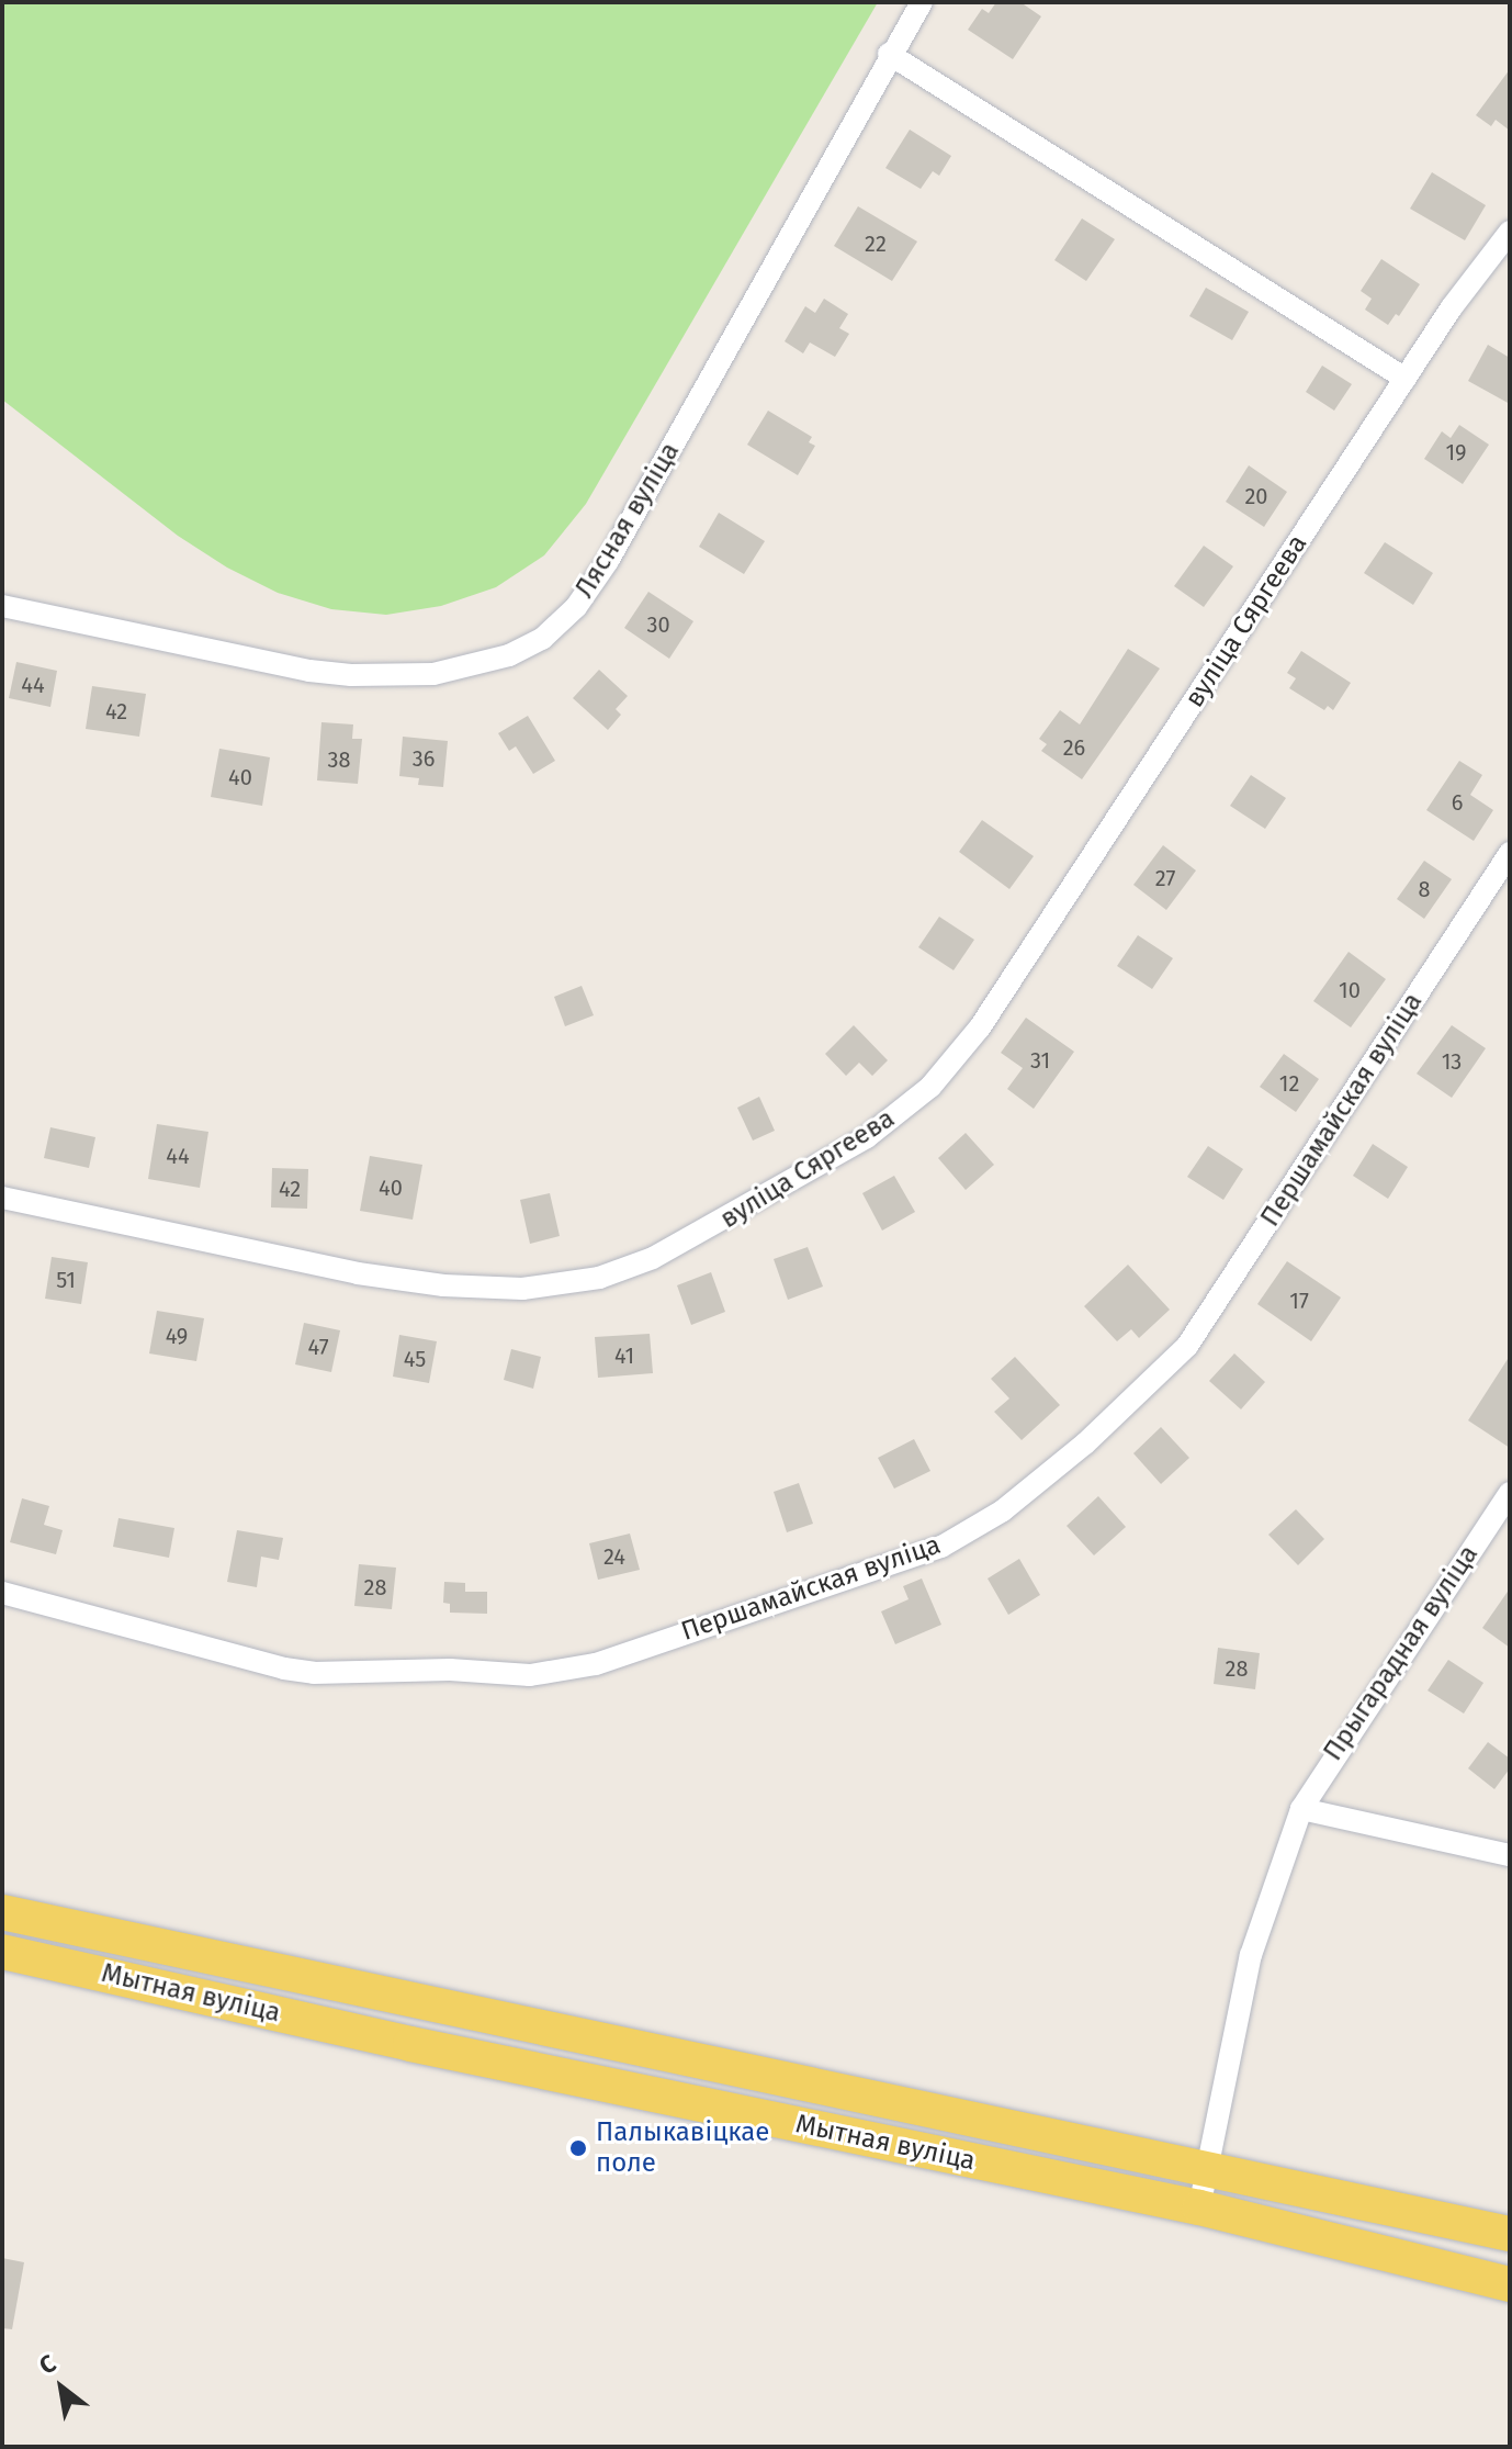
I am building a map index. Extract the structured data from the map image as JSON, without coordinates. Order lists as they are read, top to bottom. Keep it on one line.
{"streets":{"main road":["Мытная вуліца"],"street":["Лясная вуліца","вуліца Сяргеева","Першамайская вуліца","Прыгарадная вуліца"]},"crossings":[["Прыгарадная вуліца","Мытная вуліца"]],"places":["Палыкавіцкае поле"],"house_numbers":["22","19","20","30","44","42","26","36","38","40","6","27","8","10","31","13","12","44","40","42","51","17","49","47","41","45","24","28","28"],"north":"top left"}
